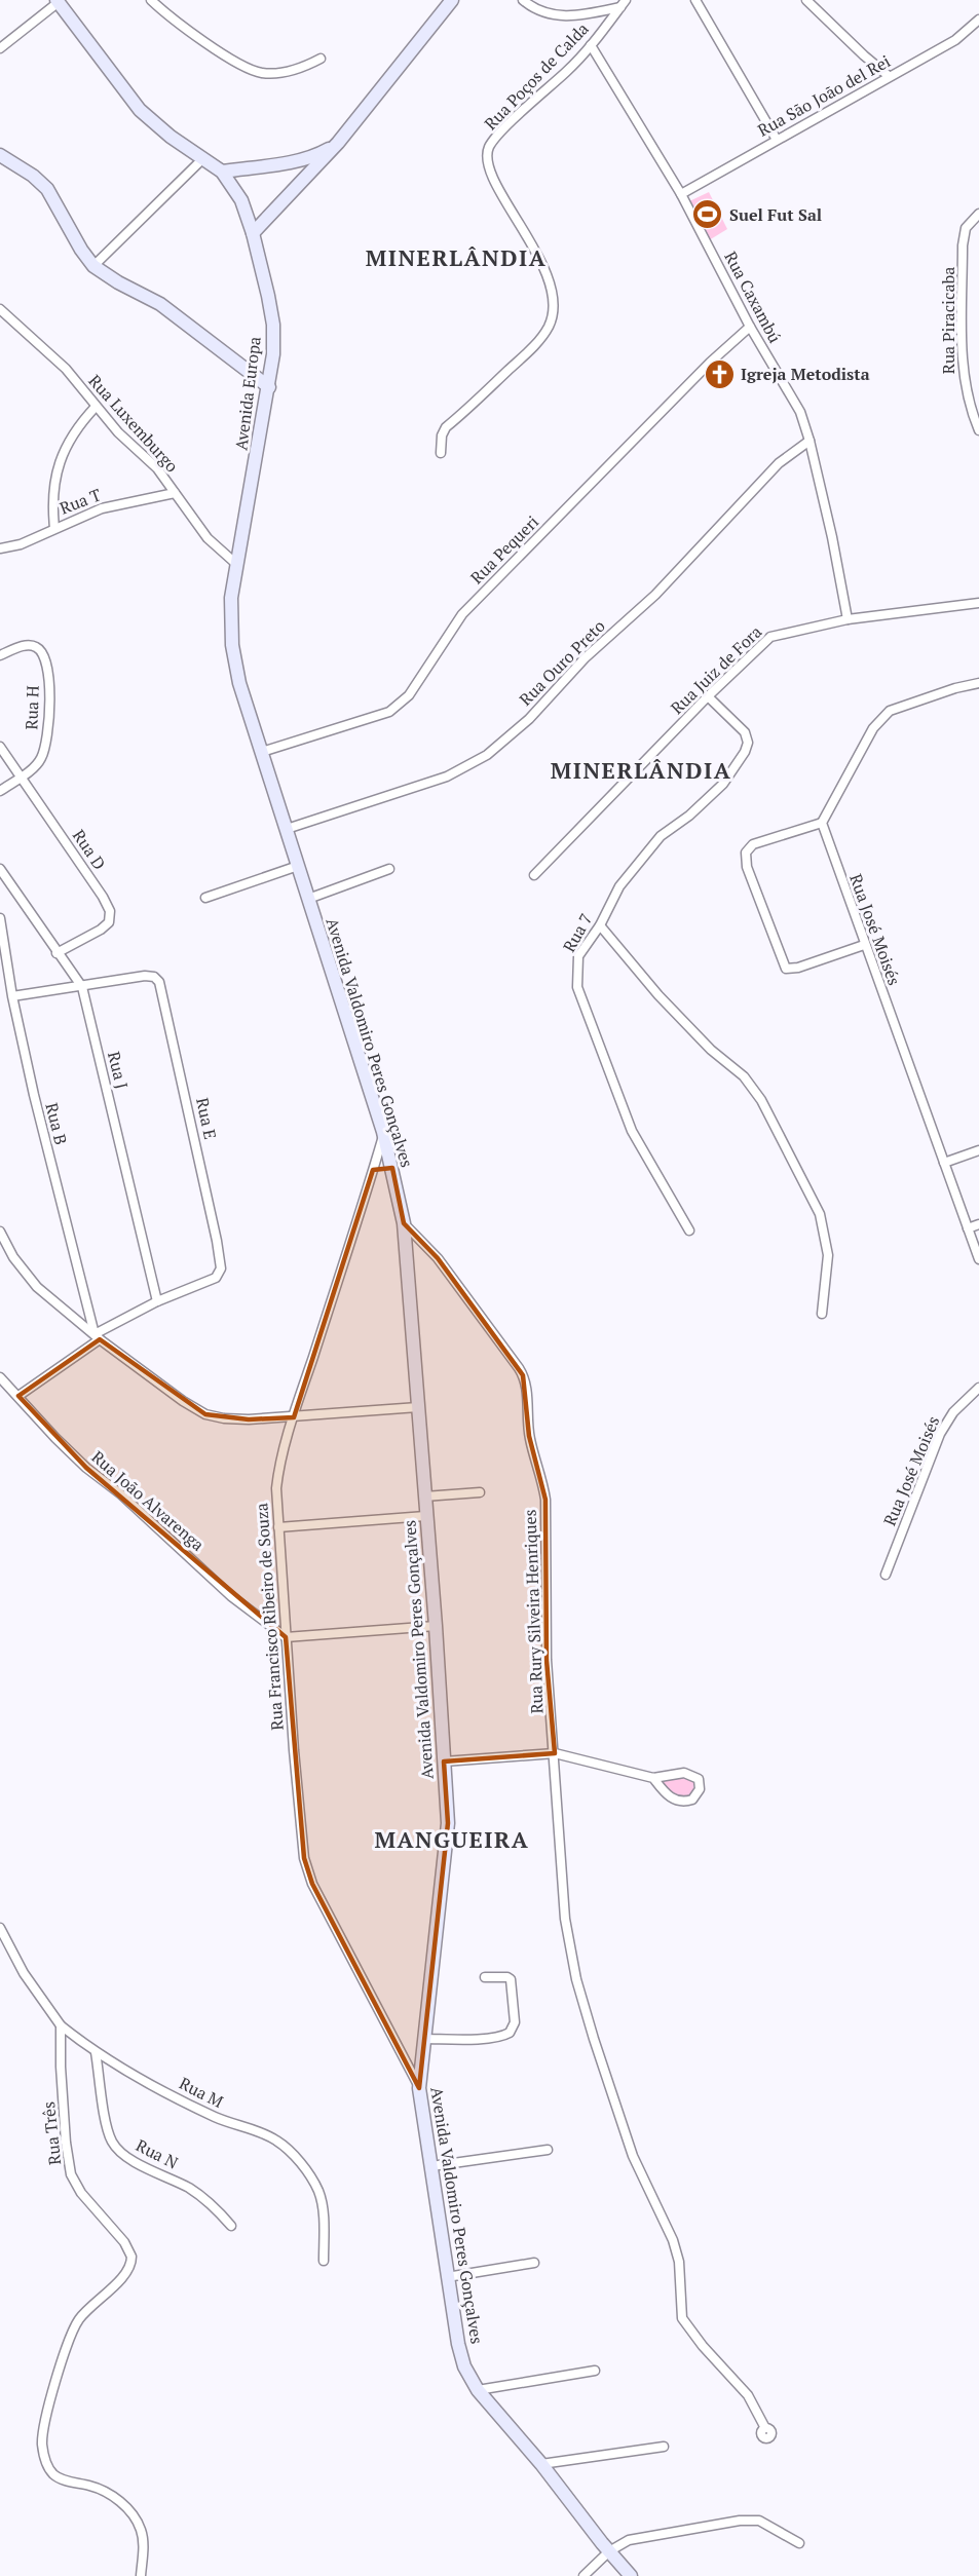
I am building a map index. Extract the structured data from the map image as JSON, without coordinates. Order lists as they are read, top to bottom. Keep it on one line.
{"streets":{"street":["Rua Poços de Calda","Rua São João del Rei","Rua Caxambú","Rua Piracicaba","Avenida Europa","Rua Luxemburgo","Rua T","Rua Pequeri","Rua Ouro Preto","Rua Juiz de Fora","Rua H","Rua D","Rua José Moisés","Rua 7","Avenida Valdomiro Peres Gonçalves","Rua J","Rua E","Rua B","Rua João Alvarenga","Rua Rury Silveira Henriques","Rua Francisco Ribeiro de Souza","Rua M","Rua Três","Rua N"]},"crossings":[["Rua Poços de Calda","Rua Caxambú"],["Rua São João del Rei","Rua Caxambú"],["Rua Caxambú","Rua Pequeri"],["Rua Caxambú","Rua Ouro Preto"],["Rua Caxambú","Rua Juiz de Fora"],["Avenida Europa","Rua Luxemburgo"],["Avenida Europa","Avenida Valdomiro Peres Gonçalves"],["Rua Luxemburgo","Rua T"],["Rua Pequeri","Avenida Valdomiro Peres Gonçalves"],["Rua Ouro Preto","Avenida Valdomiro Peres Gonçalves"],["Rua Juiz de Fora","Rua 7"],["Rua H","Rua D"],["Rua D","Rua J"],["Avenida Valdomiro Peres Gonçalves","Rua Rury Silveira Henriques"],["Avenida Valdomiro Peres Gonçalves","Rua Francisco Ribeiro de Souza"],["Rua J","Rua E"],["Rua E","Rua B"],["Rua E","Rua João Alvarenga"],["Rua João Alvarenga","Rua Francisco Ribeiro de Souza"],["Rua M","Rua Três"],["Rua M","Rua N"]],"districts":["MINERLÂNDIA","MINERLÂNDIA","MANGUEIRA"],"places":{"sports":["Suel Fut Sal"],"church":["Igreja Metodista"]}}
